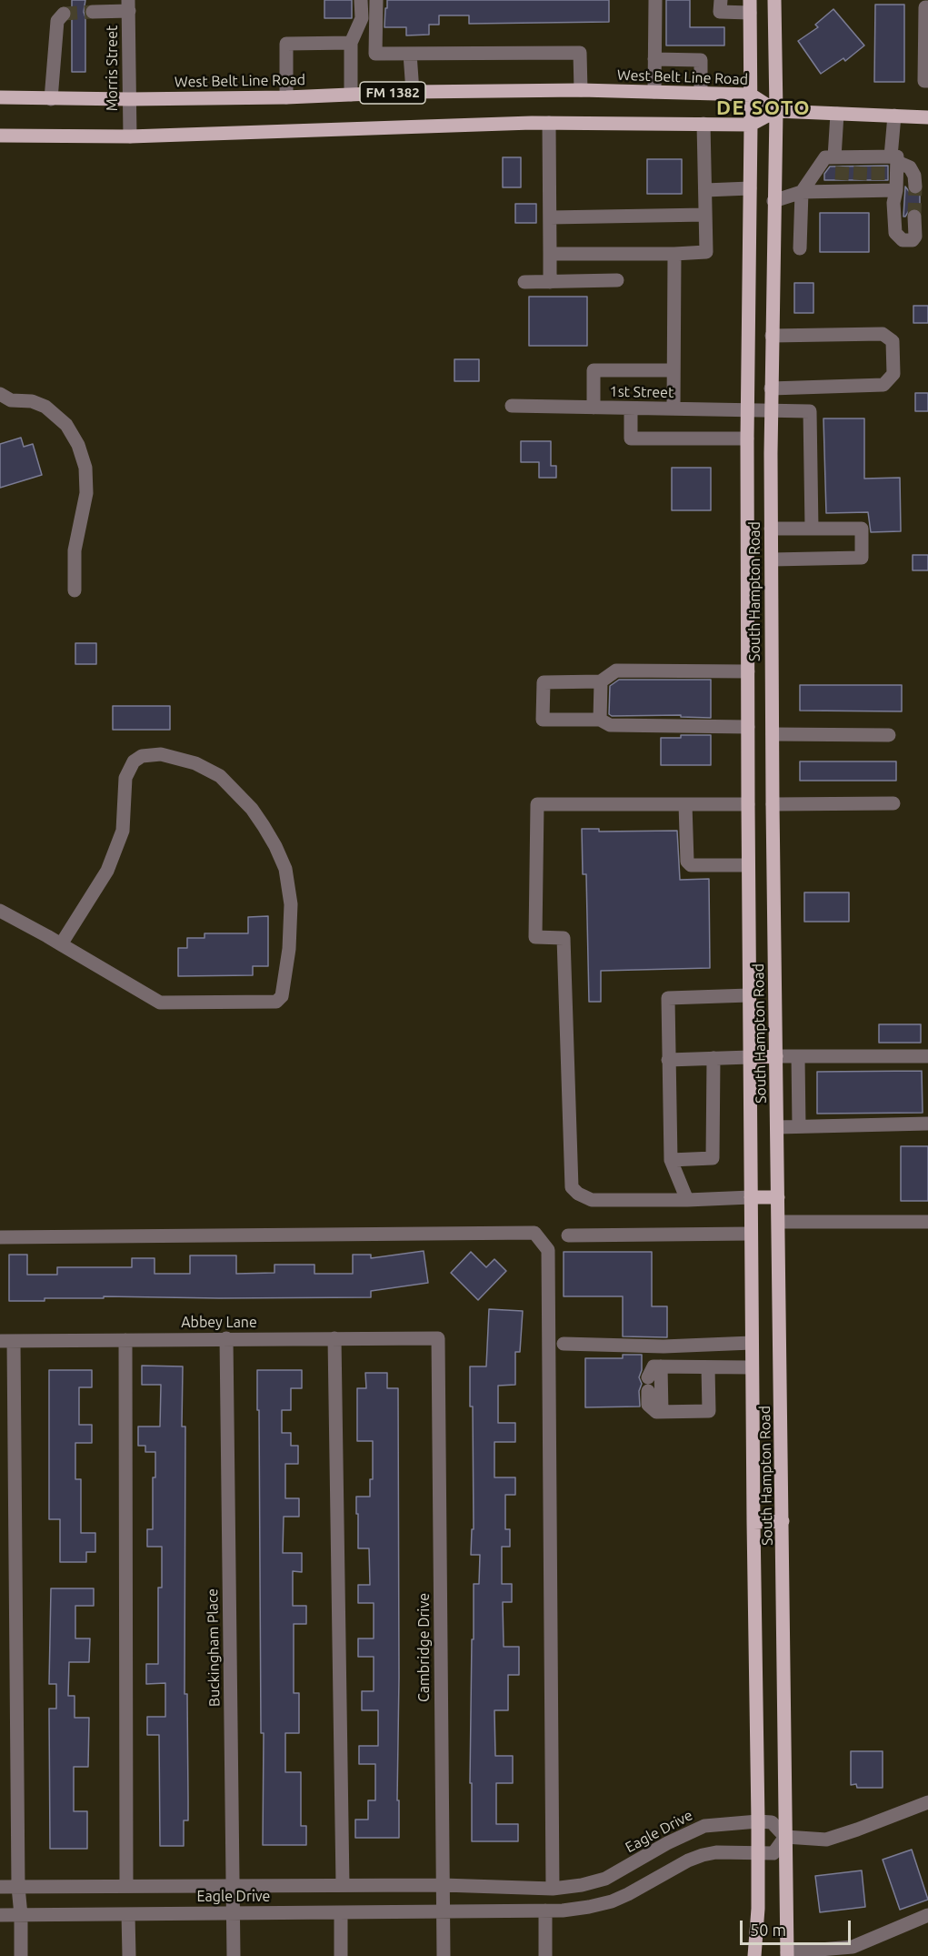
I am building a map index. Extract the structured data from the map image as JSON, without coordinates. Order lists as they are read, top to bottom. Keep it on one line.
{"streets":{"main road":["West Belt Line Road","FM 1382","South Hampton Road"],"street":["Morris Street","1st Street","Abbey Lane","Buckingham Place","Cambridge Drive","Eagle Drive"]},"crossings":[["Morris Street","West Belt Line Road"],["West Belt Line Road","South Hampton Road"],["1st Street","South Hampton Road"],["South Hampton Road","Eagle Drive"],["Abbey Lane","Buckingham Place"],["Abbey Lane","Cambridge Drive"],["Buckingham Place","Eagle Drive"],["Cambridge Drive","Eagle Drive"]],"districts":["DE SOTO"],"scale_bar":"50 m"}
